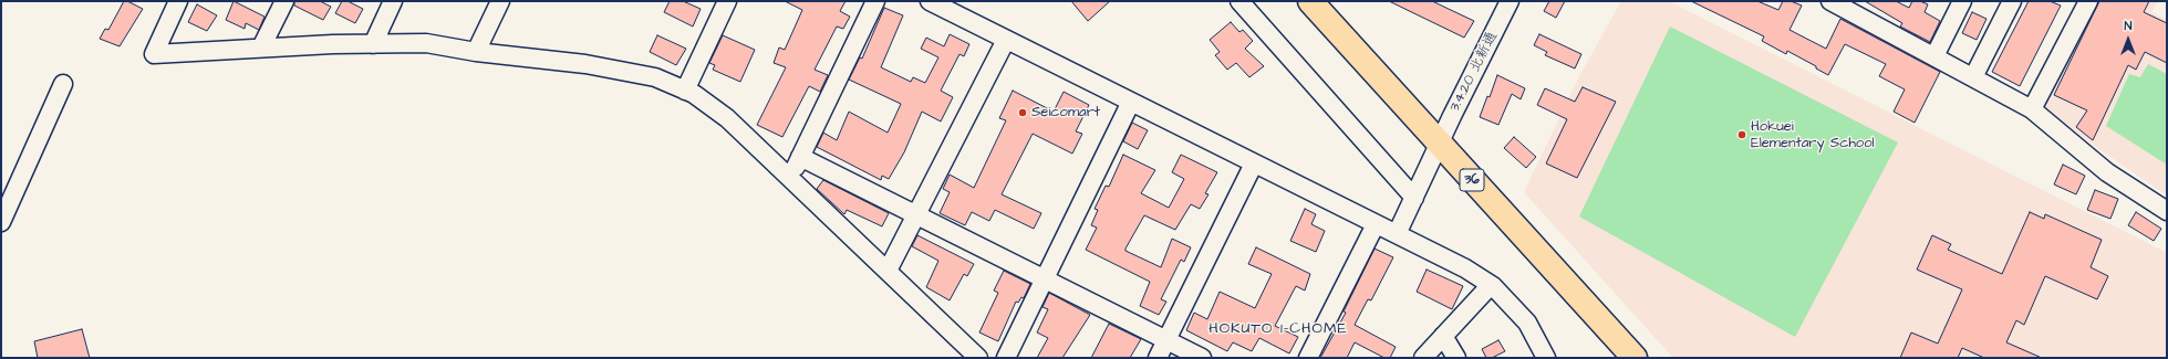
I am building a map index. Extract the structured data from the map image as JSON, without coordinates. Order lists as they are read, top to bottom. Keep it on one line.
{"streets":{"highway":["36"],"street":["3.4.20 北新通"]},"crossings":[["3.4.20 北新通","36"]],"districts":["HOKUTO 1-CHOME"],"places":["Seicomart","Hokuei Elementary School"],"north":"top"}
